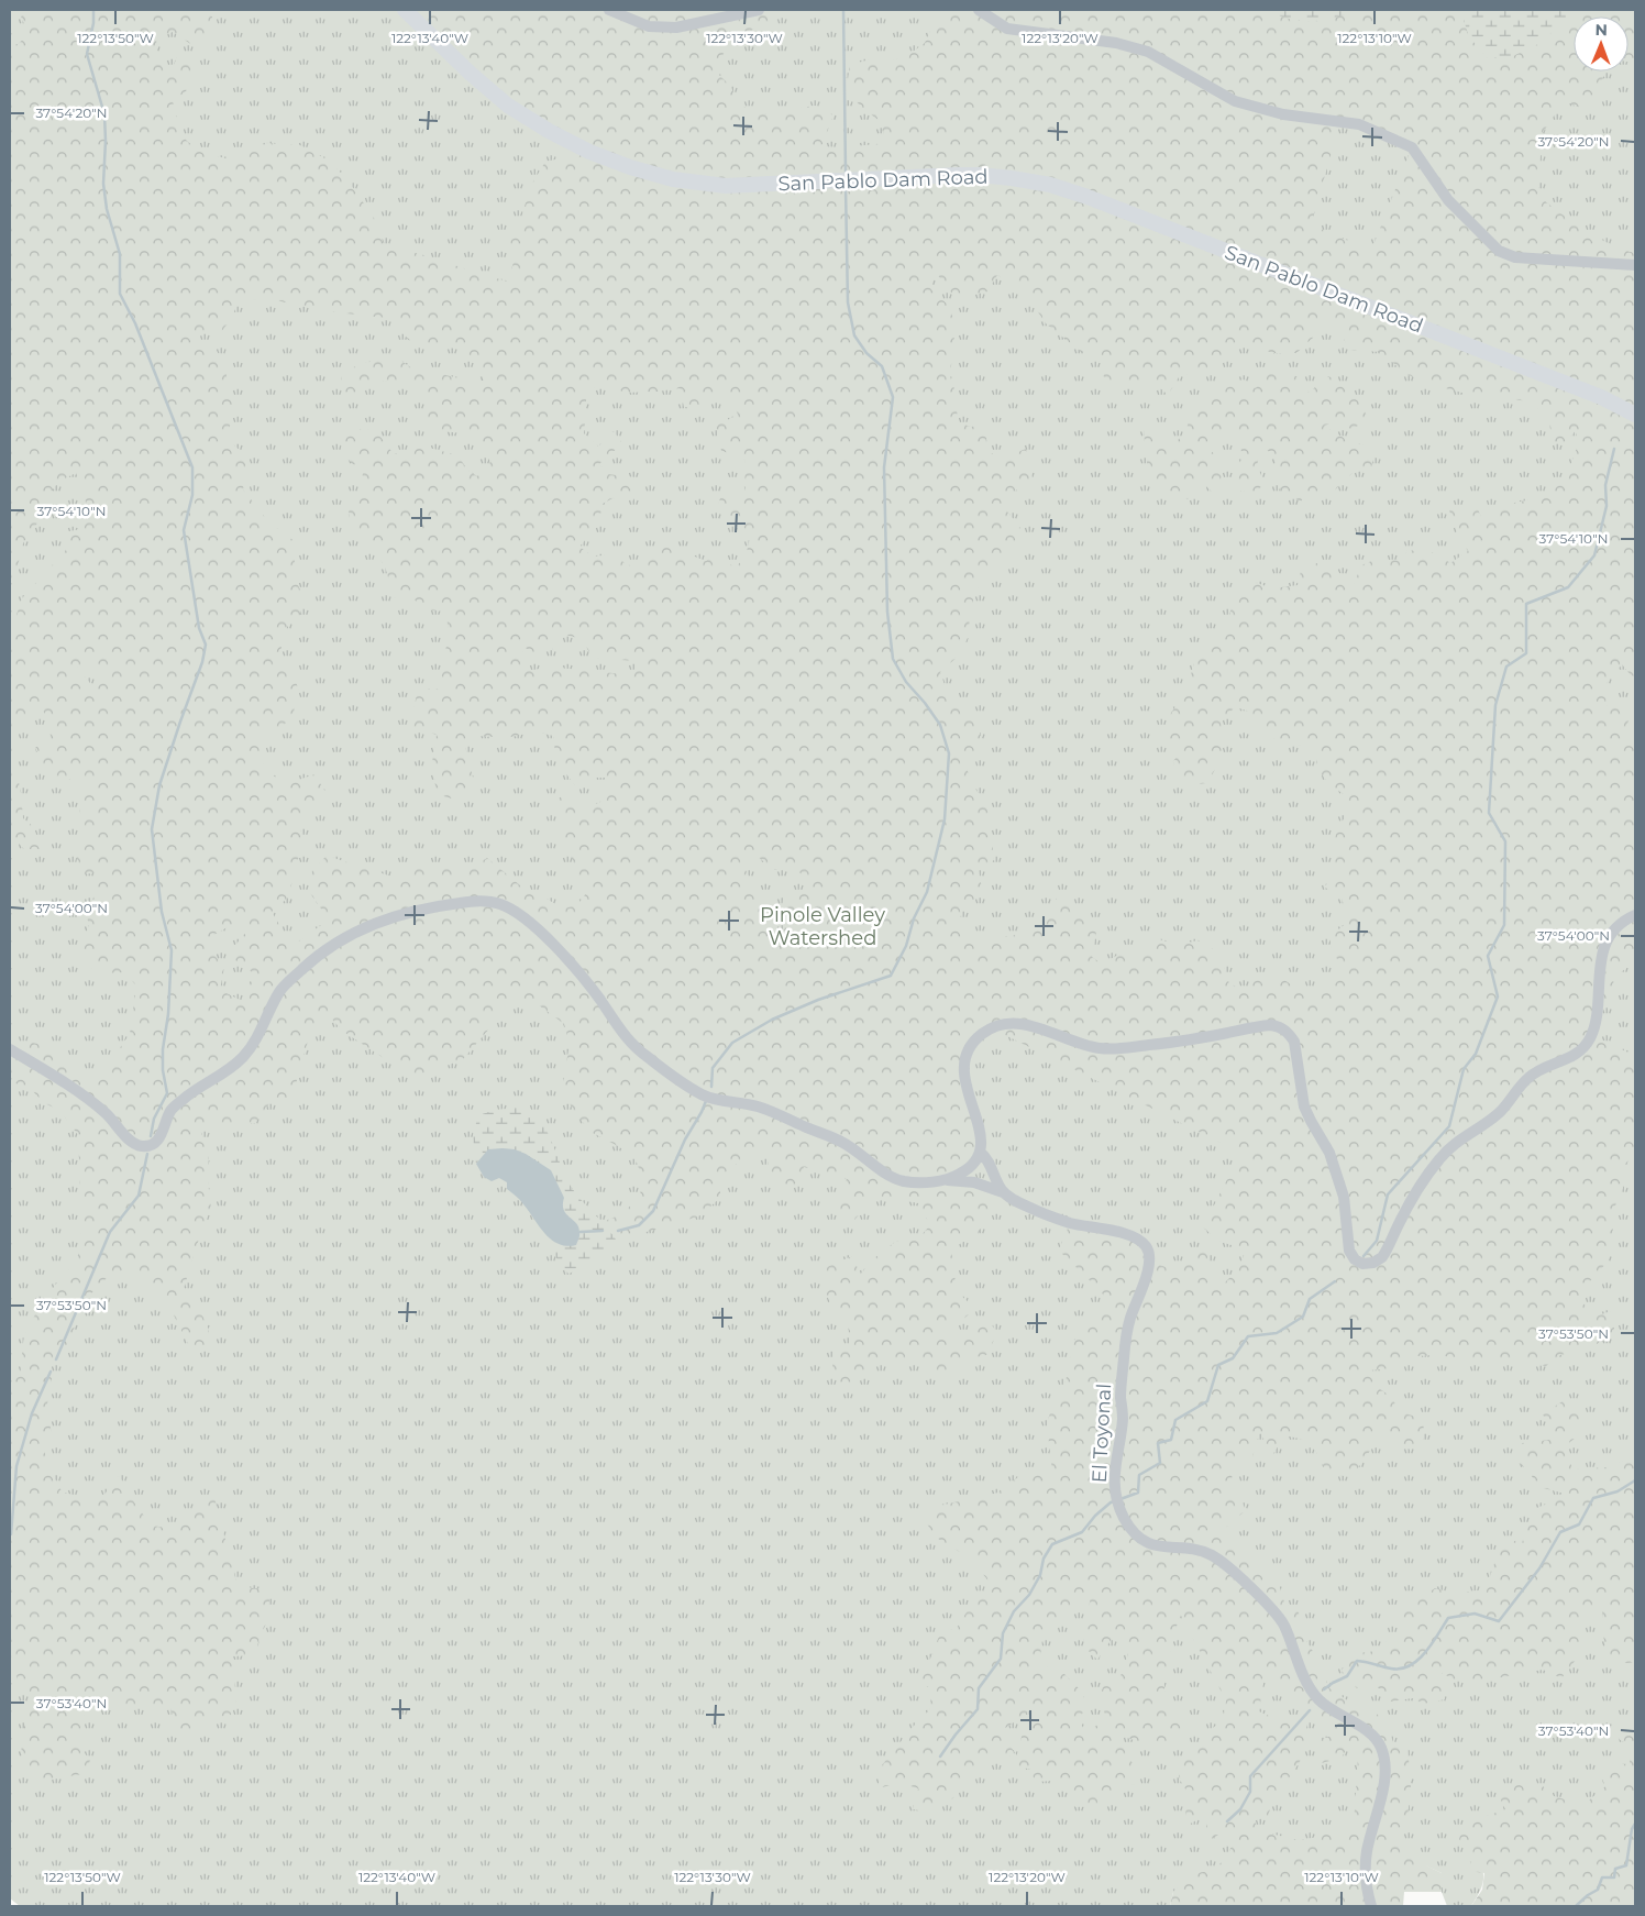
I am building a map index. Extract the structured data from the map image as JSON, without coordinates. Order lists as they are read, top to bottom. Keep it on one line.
{"streets":{"main road":["San Pablo Dam Road"],"street":["El Toyonal"]},"parks":["Pinole Valley Watershed"],"north":"top","coordinates":["122°13'50\"W","122°13'40\"W","122°13'30\"W","122°13'20\"W","122°13'10\"W","37°54'20\"N","37°54'10\"N","37°54'00\"N","37°53'50\"N","37°53'40\"N"]}
